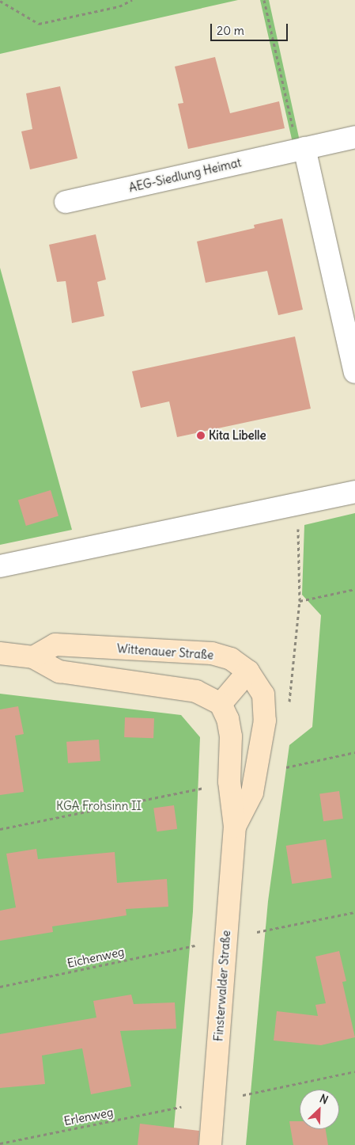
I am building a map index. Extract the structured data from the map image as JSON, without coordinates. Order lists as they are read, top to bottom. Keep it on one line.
{"streets":{"street":["AEG-Siedlung Heimat","Wittenauer Straße","Finsterwalder Straße"],"path":["Eichenweg","Erlenweg"]},"crossings":[["Wittenauer Straße","Finsterwalder Straße"]],"parks":["KGA Frohsinn II"],"places":["Kita Libelle"],"scale_bar":"20 m","north":"top right"}
